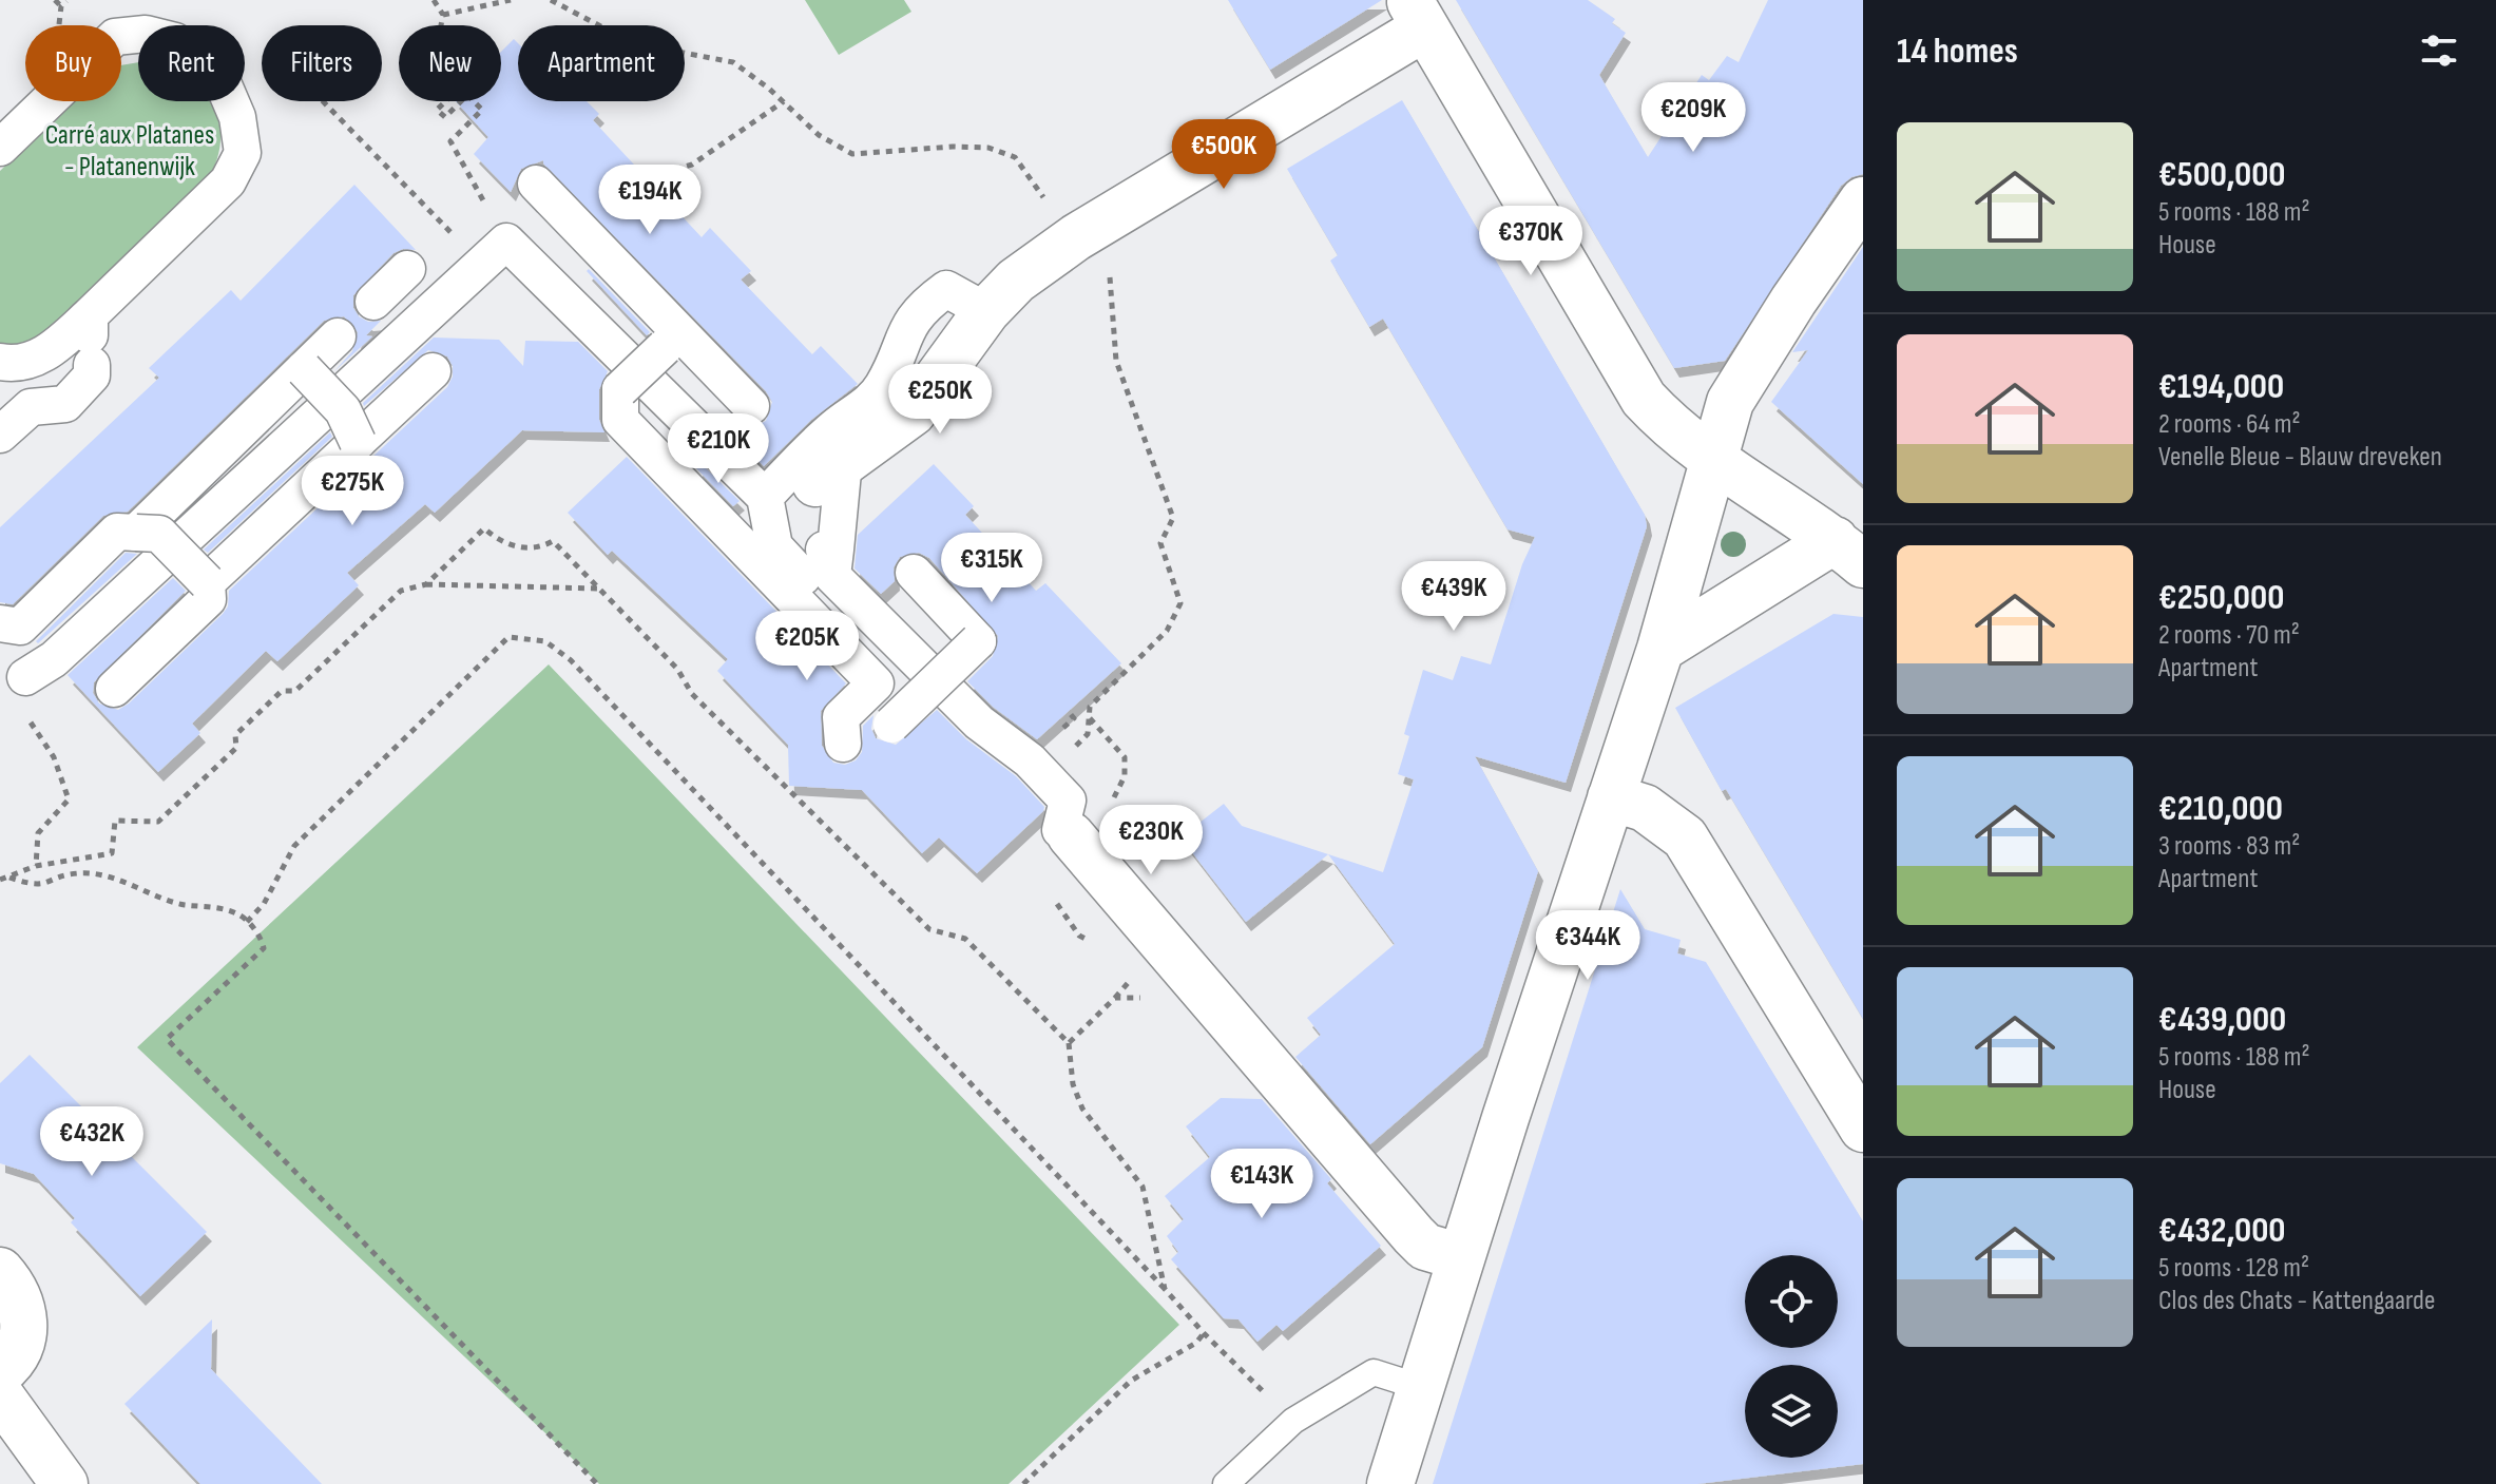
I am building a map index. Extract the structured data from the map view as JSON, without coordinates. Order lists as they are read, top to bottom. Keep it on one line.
{"parks":["Carré aux Platanes - Platanenwijk"],"page":{"heading":"14 homes","chip":["Buy","Rent","Filters","New","Apartment"],"price":["€209K","€500K","€194K","€370K","€250K","€210K","€275K","€315K","€439K","€205K","€230K","€344K","€432K","€143K"],"list":[{"name":"€500,000","note":"5 rooms · 188 m² · House"},{"name":"€194,000","note":"2 rooms · 64 m² · Venelle Bleue - Blauw dreveken"},{"name":"€250,000","note":"2 rooms · 70 m² · Apartment"},{"name":"€210,000","note":"3 rooms · 83 m² · Apartment"},{"name":"€439,000","note":"5 rooms · 188 m² · House"},{"name":"€432,000","note":"5 rooms · 128 m² · Clos des Chats - Kattengaarde"}]}}
